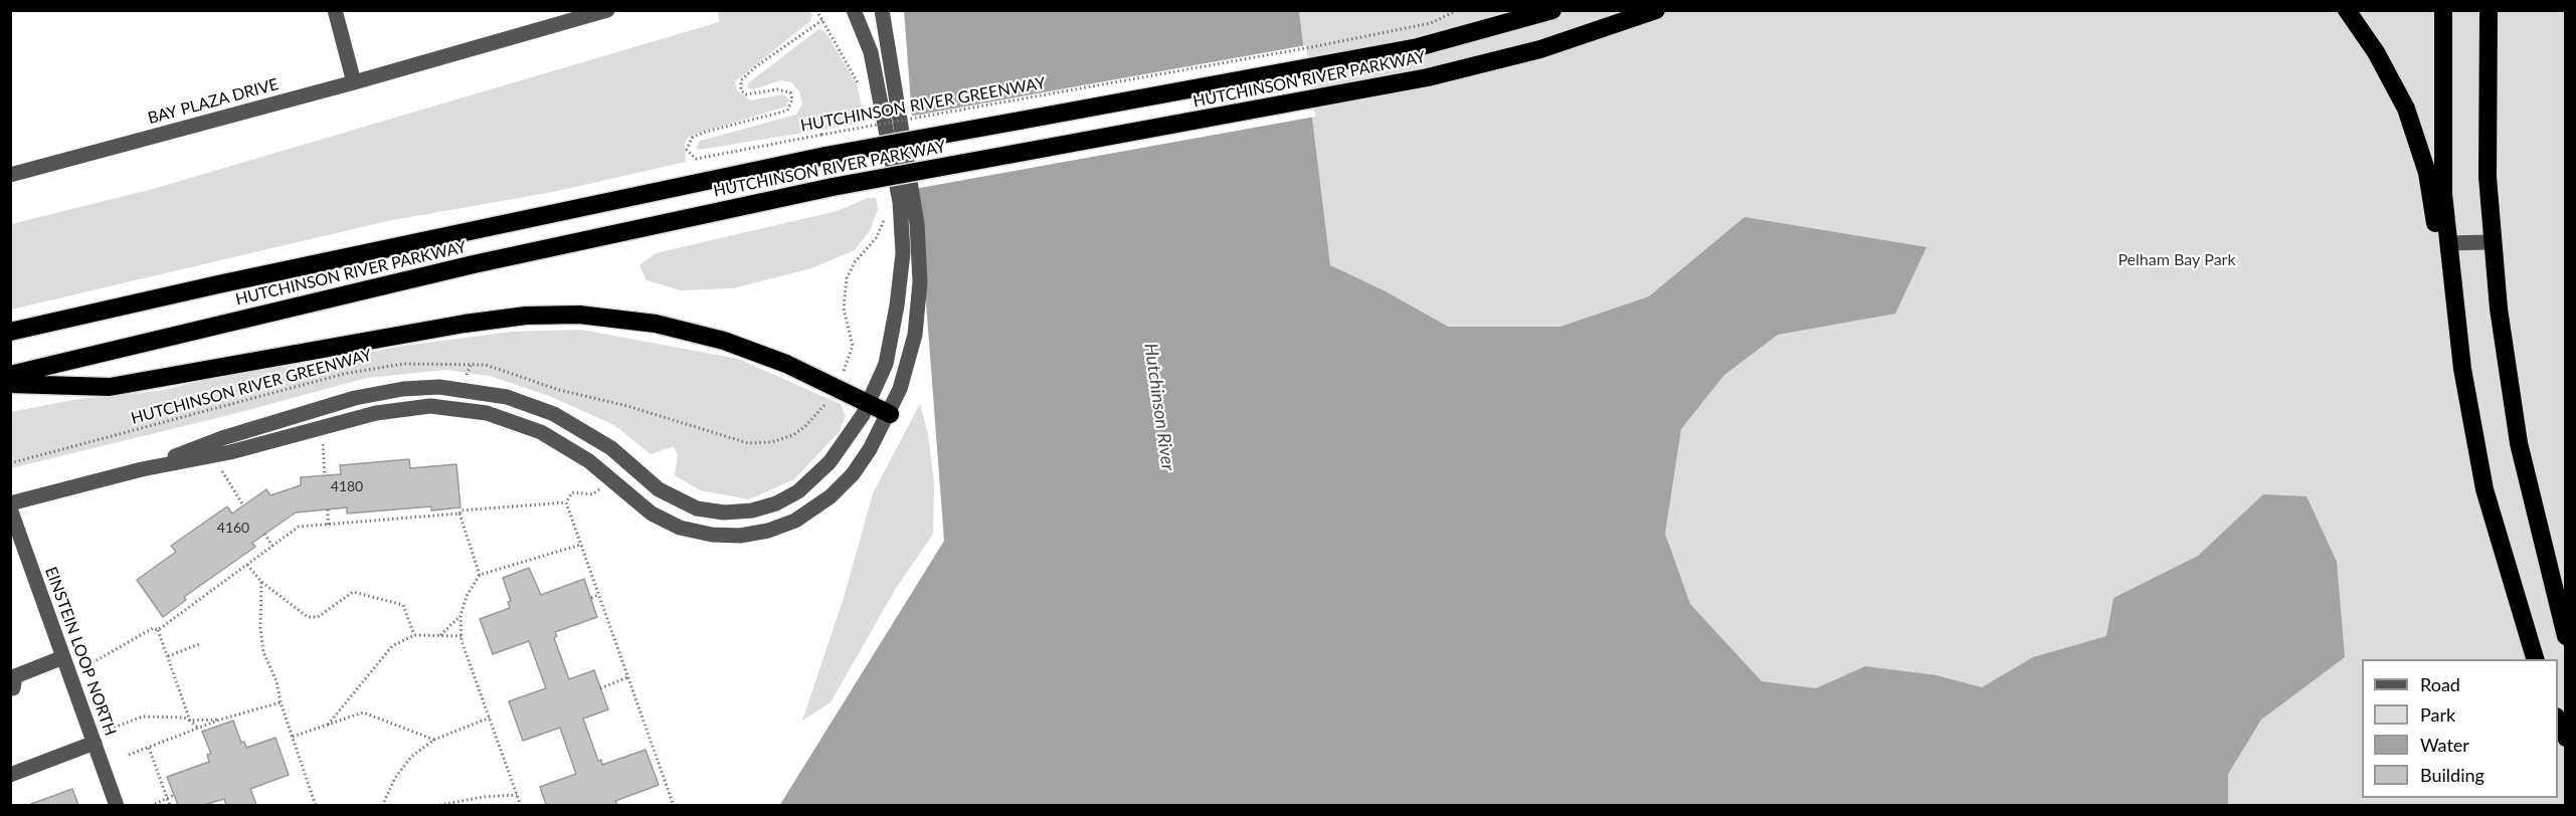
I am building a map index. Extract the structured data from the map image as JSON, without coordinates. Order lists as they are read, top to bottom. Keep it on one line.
{"streets":{"highway":["HUTCHINSON RIVER PARKWAY"],"street":["BAY PLAZA DRIVE","EINSTEIN LOOP NORTH"],"path":["HUTCHINSON RIVER GREENWAY"]},"water":["Hutchinson River"],"parks":["Pelham Bay Park"],"house_numbers":["4180","4160"],"legend":["Road","Park","Water","Building"]}
